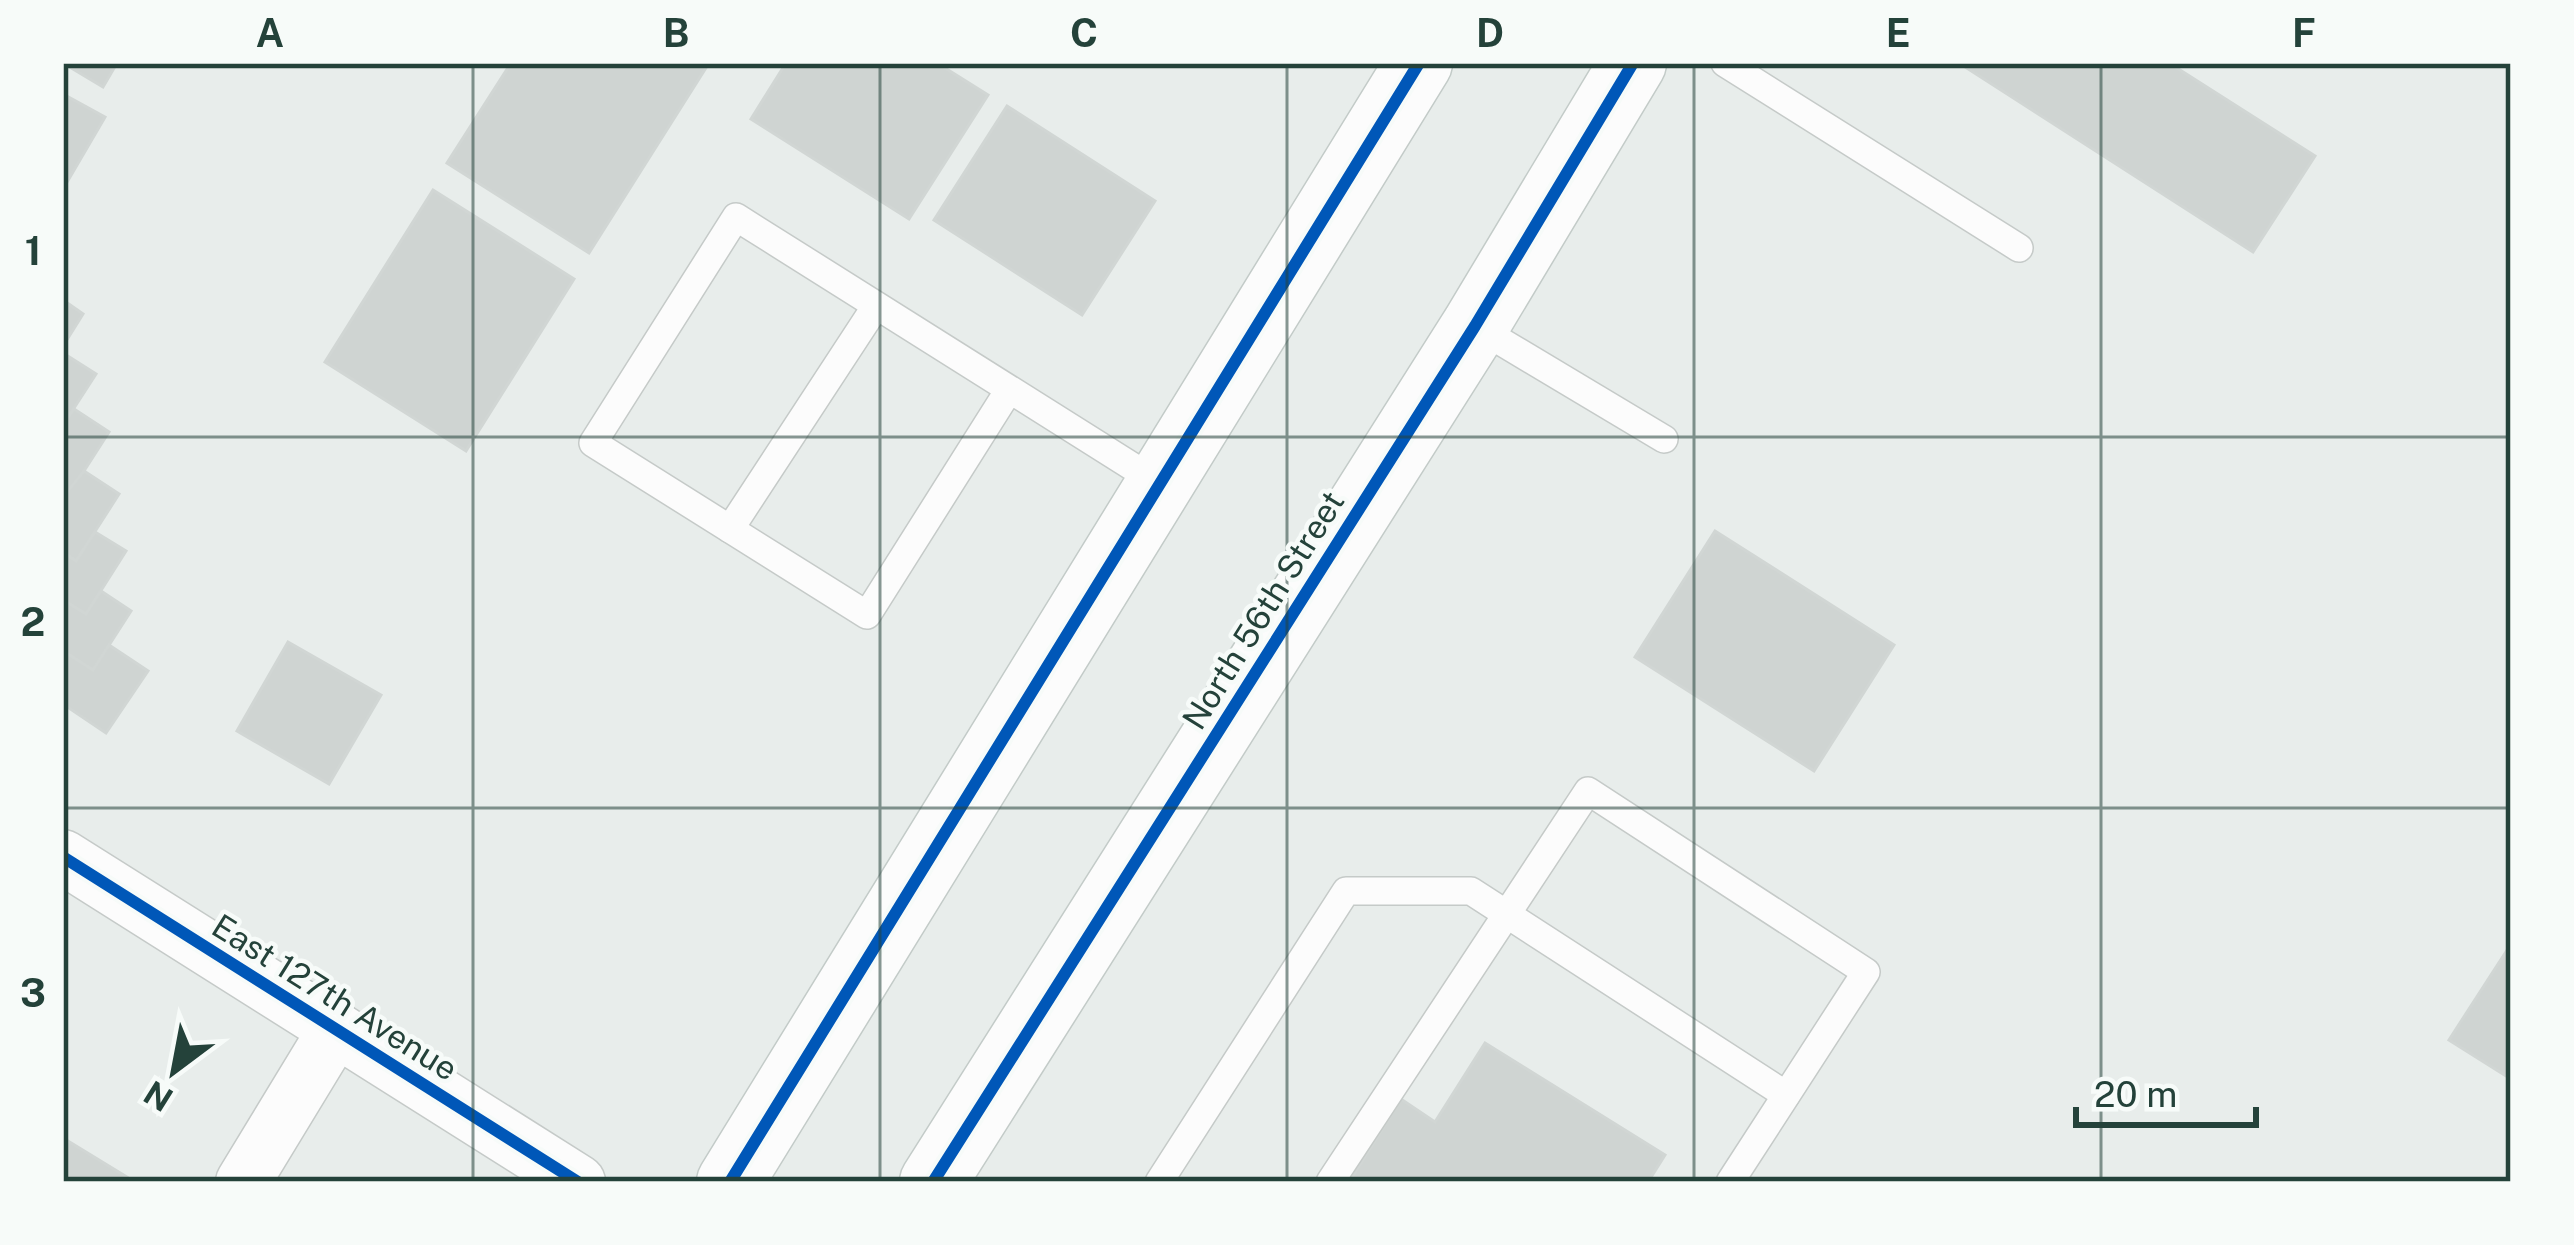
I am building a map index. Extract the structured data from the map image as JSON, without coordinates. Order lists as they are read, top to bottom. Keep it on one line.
{"streets":{"main road":["North 56th Street"],"street":["East 127th Avenue"]},"scale_bar":"20 m","north":"bottom left","grid":{"columns":["A","B","C","D","E","F"],"rows":["1","2","3"]}}
